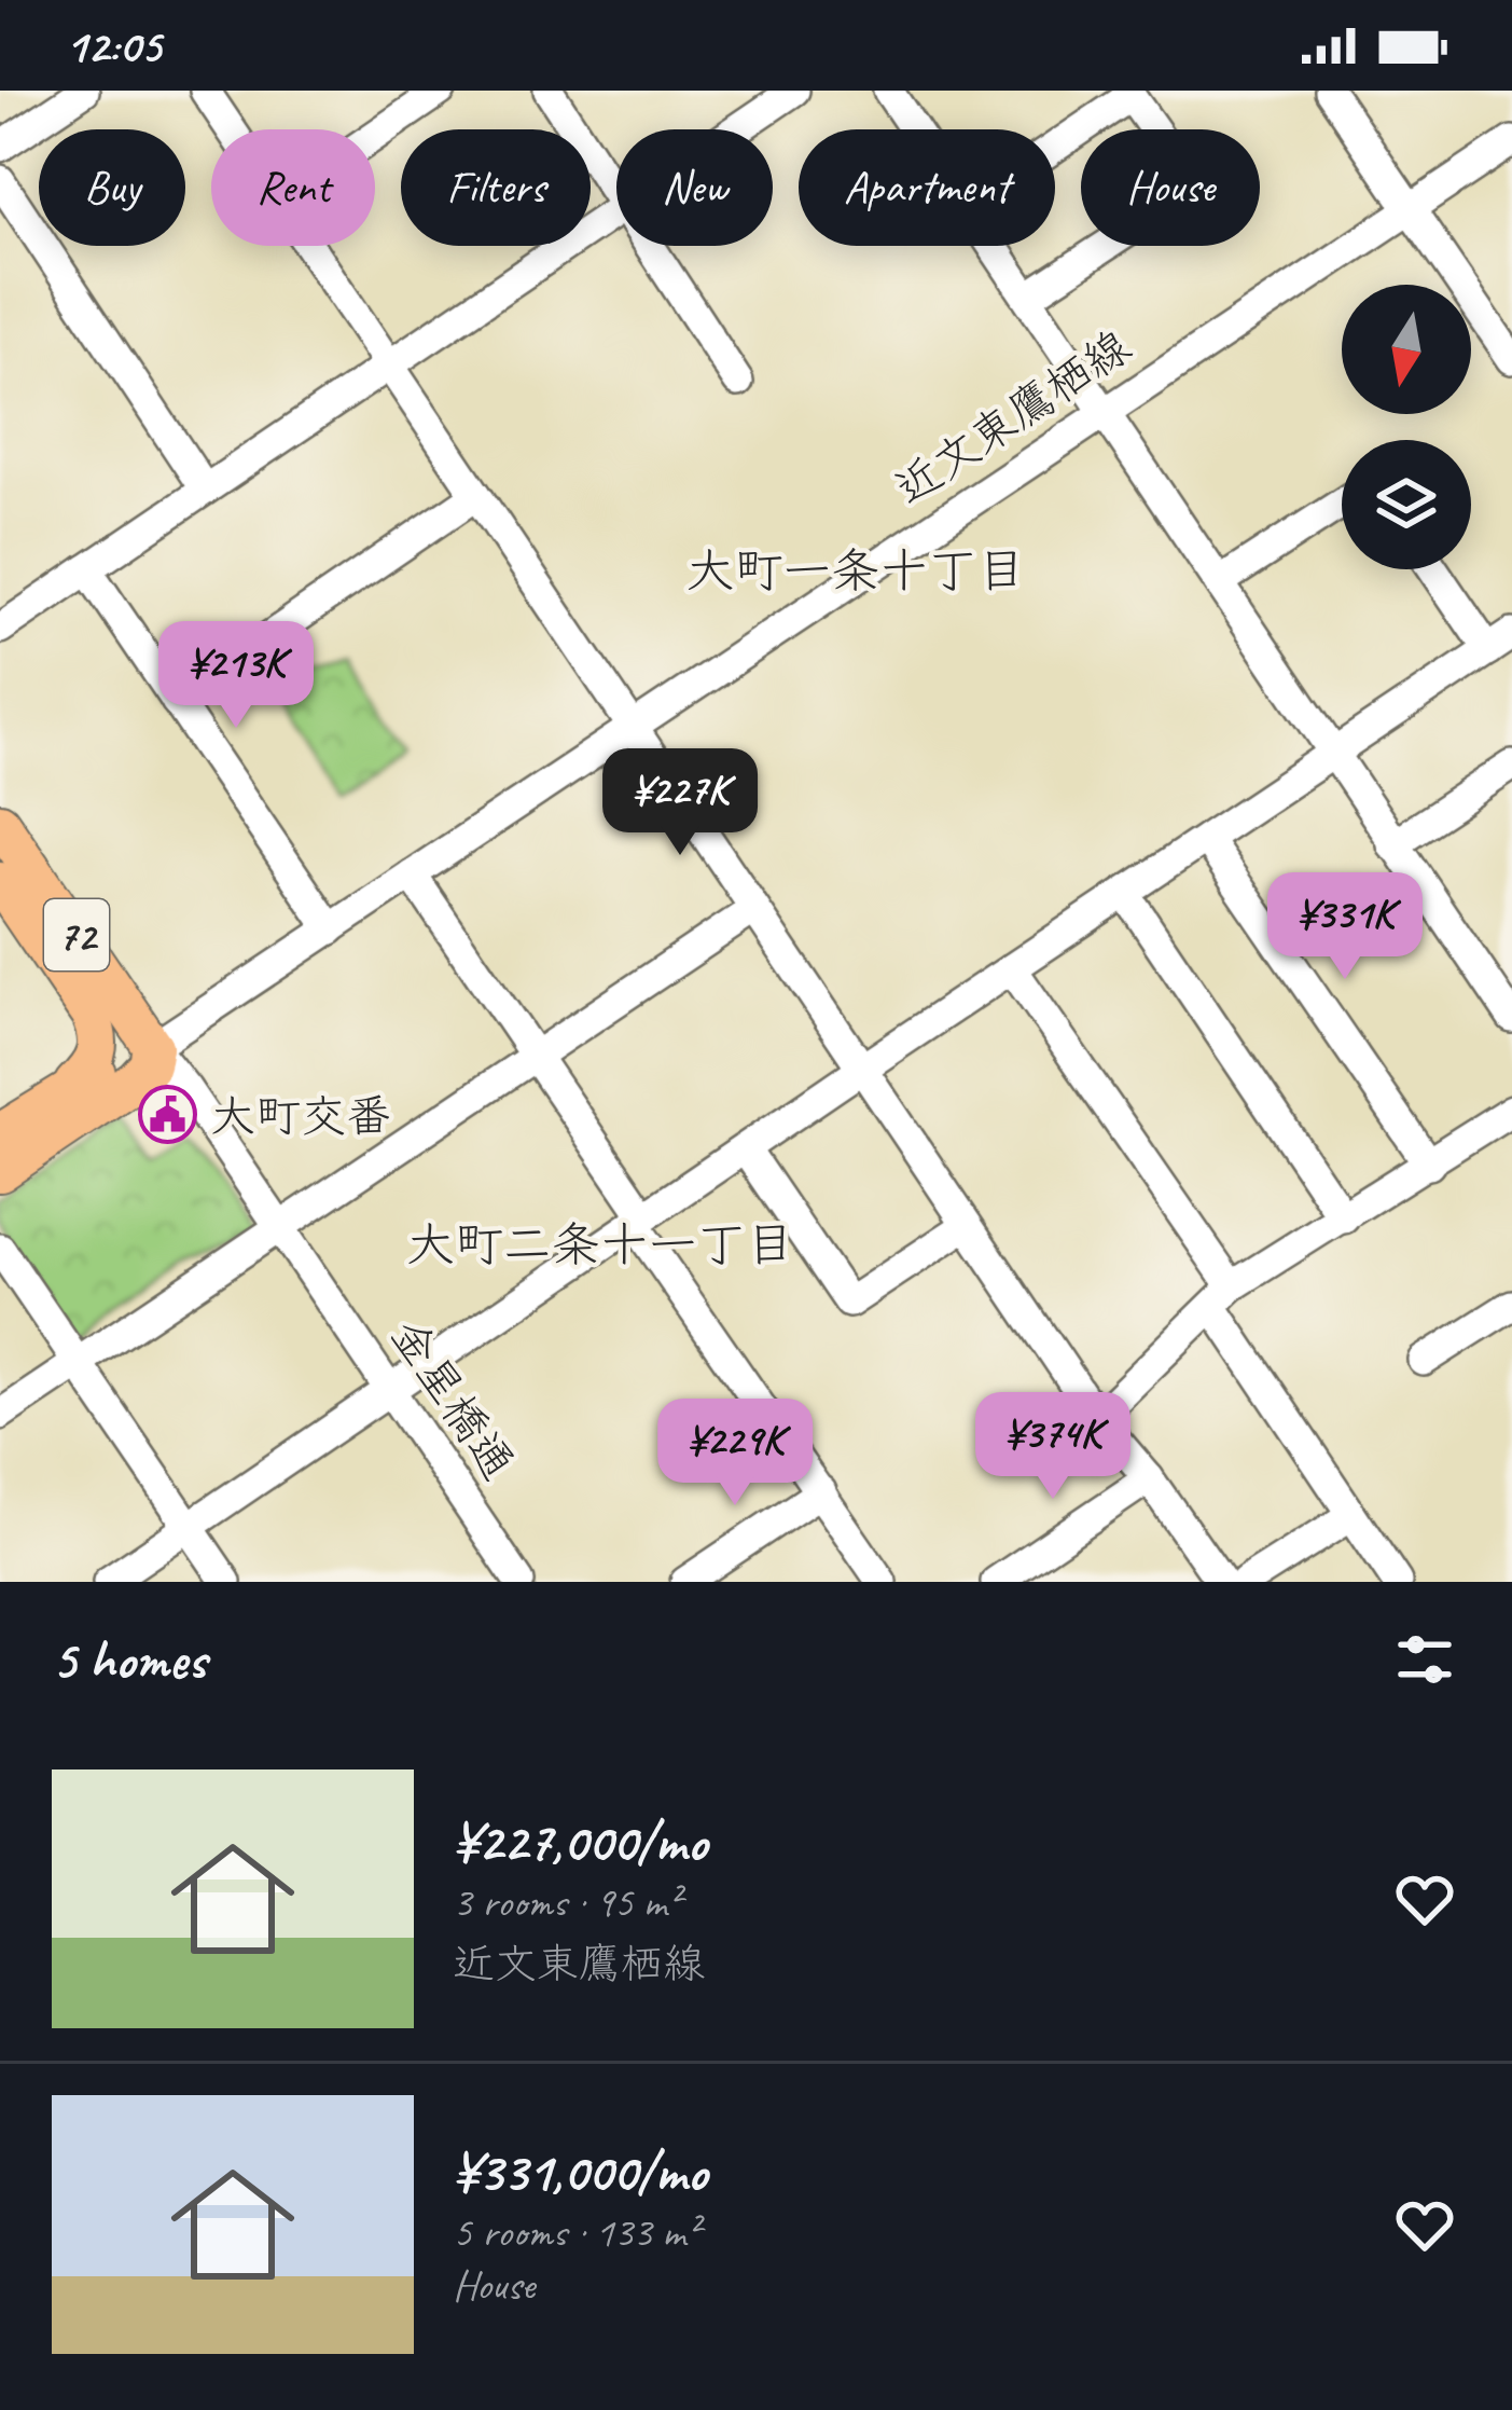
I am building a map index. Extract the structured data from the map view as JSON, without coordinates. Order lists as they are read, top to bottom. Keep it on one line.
{"streets":{"main road":["近文東鷹栖線","72","金星橋通"]},"crossings":[["近文東鷹栖線","72"],["近文東鷹栖線","金星橋通"],["72","金星橋通"]],"districts":["大町一条十丁目","大町二条十一丁目"],"places":{"public building":["大町交番"]},"north":"bottom","page":{"status":"12:05","chip":["Buy","Rent","Filters","New","Apartment","House"],"price":["¥213K","¥227K","¥331K","¥374K","¥229K"],"heading":"5 homes","list":[{"name":"¥227,000/mo","note":"3 rooms · 95 m² · 近文東鷹栖線"},{"name":"¥331,000/mo","note":"5 rooms · 133 m² · House"}]}}
